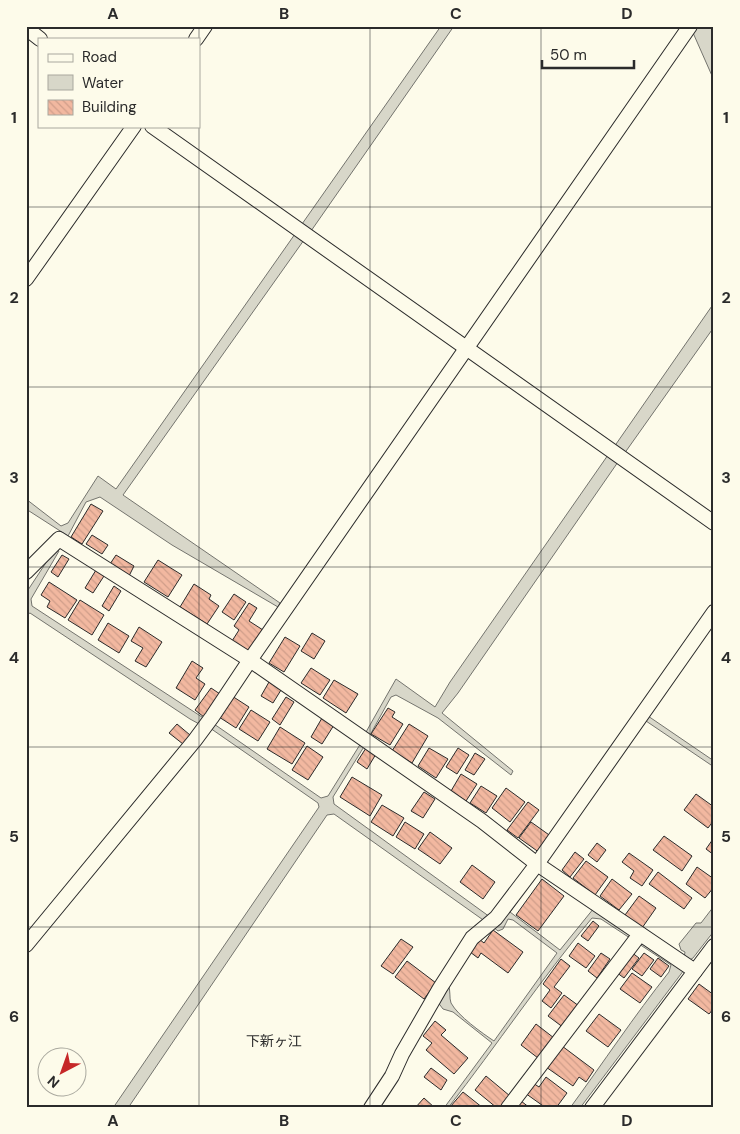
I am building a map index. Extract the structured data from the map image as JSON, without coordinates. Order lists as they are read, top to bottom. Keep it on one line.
{"districts":["下新ヶ江"],"legend":["Road","Water","Building"],"scale_bar":"50 m","north":"bottom left","grid":{"columns":["A","B","C","D"],"rows":["1","2","3","4","5","6"]}}
